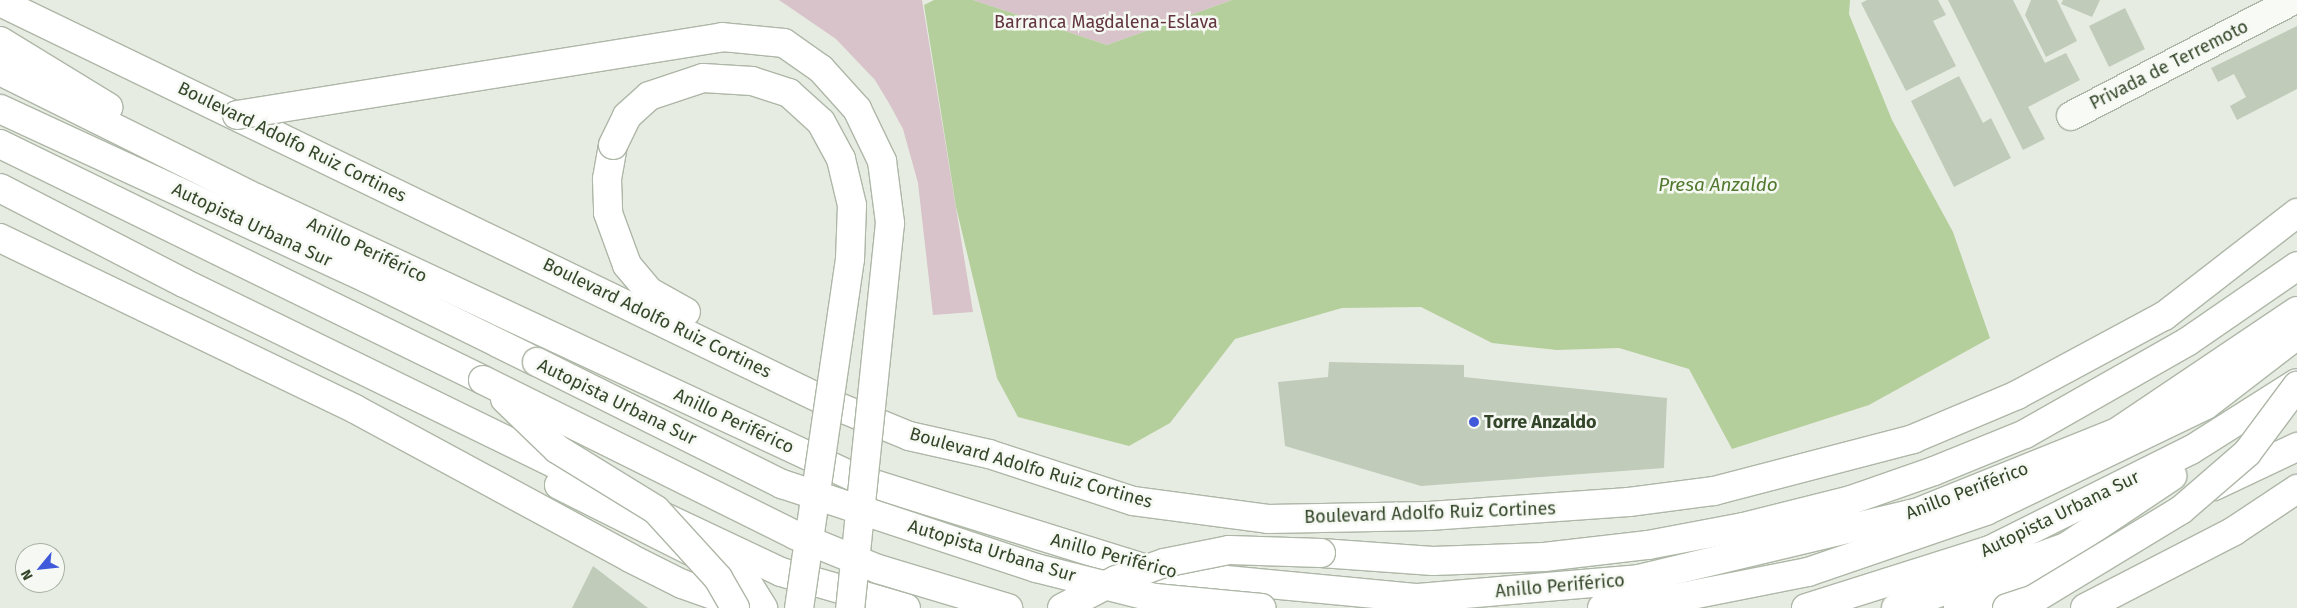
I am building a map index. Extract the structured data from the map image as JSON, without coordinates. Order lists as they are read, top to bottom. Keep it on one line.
{"streets":{"main road":["Boulevard Adolfo Ruiz Cortines","Autopista Urbana Sur","Anillo Periférico"],"street":["Privada de Terremoto"]},"water":["Presa Anzaldo"],"parks":["Barranca Magdalena-Eslava"],"places":["Torre Anzaldo"],"north":"bottom left"}
